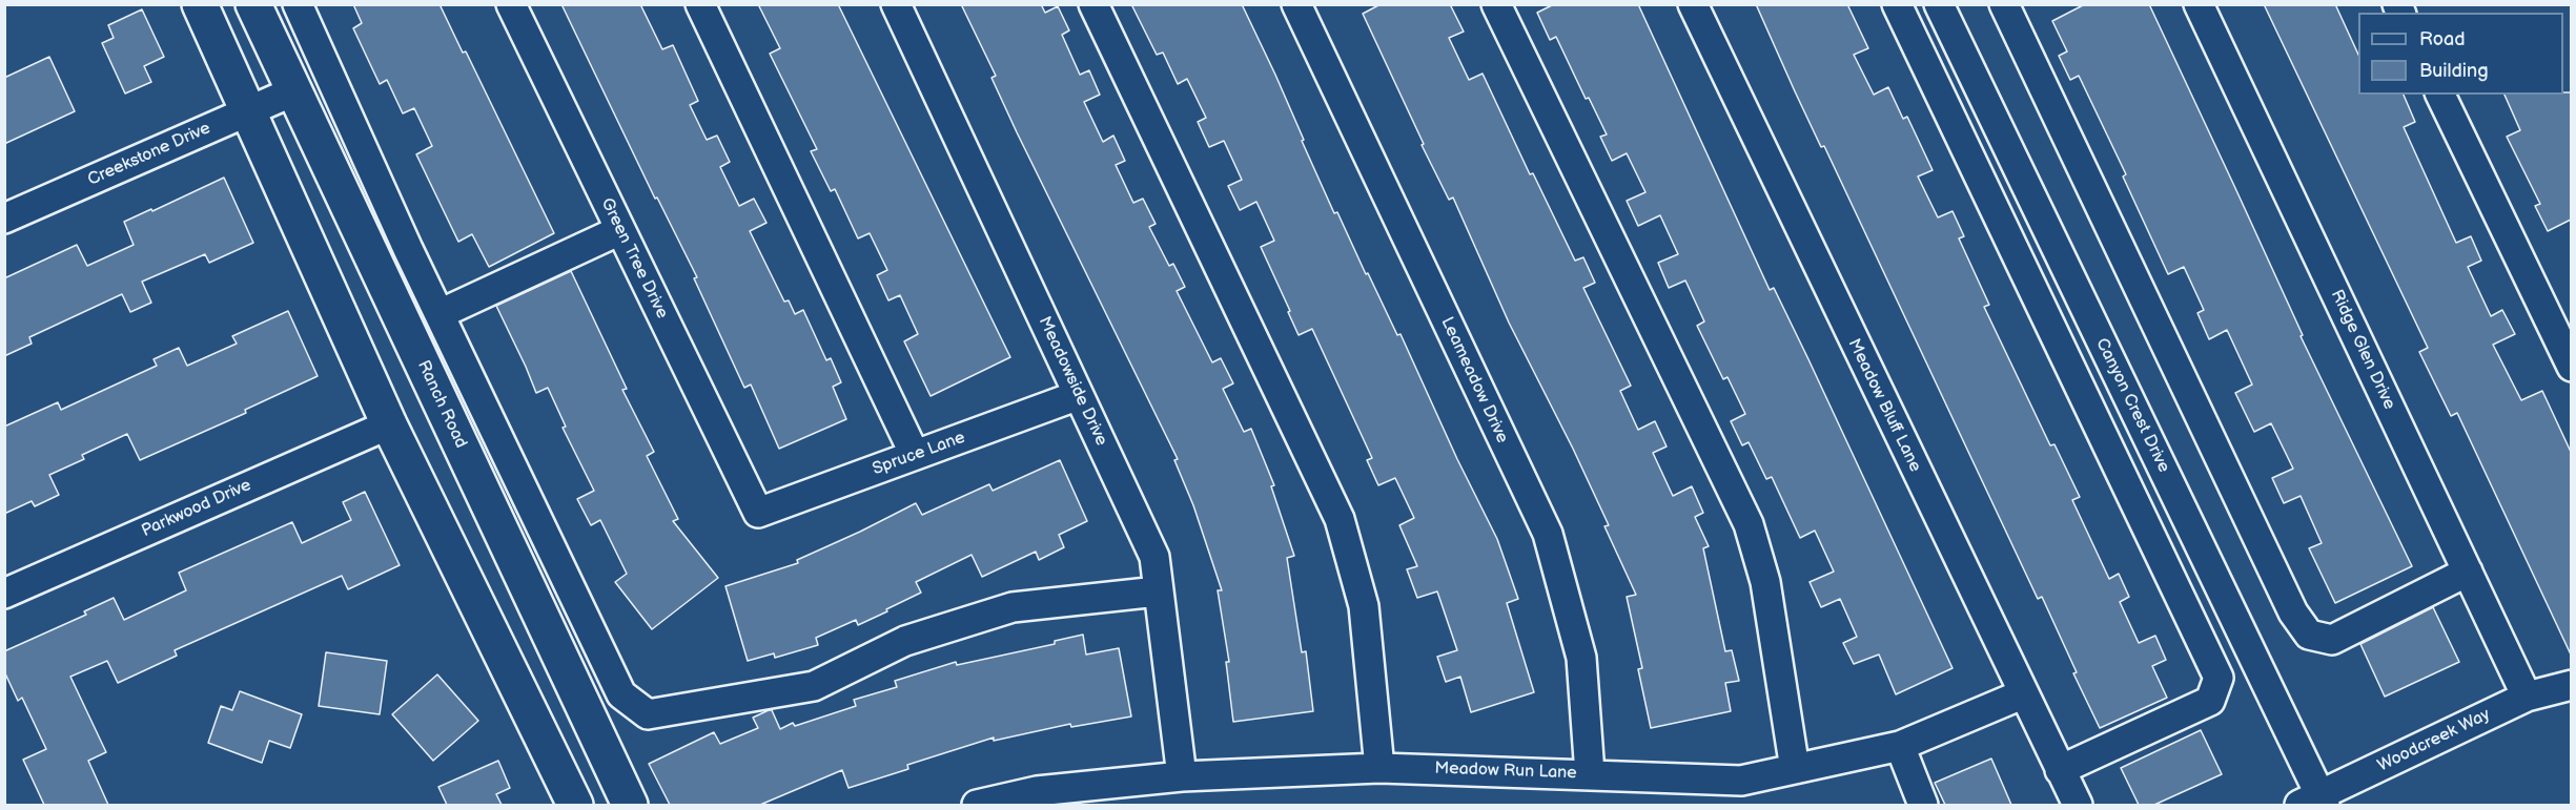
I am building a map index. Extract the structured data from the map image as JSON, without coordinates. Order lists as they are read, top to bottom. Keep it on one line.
{"streets":{"main road":["Ranch Road"],"street":["Creekstone Drive","Green Tree Drive","Ridge Glen Drive","Leameadow Drive","Meadowside Drive","Meadow Bluff Lane","Canyon Crest Drive","Spruce Lane","Parkwood Drive","Woodcreek Way","Meadow Run Lane"]},"crossings":[["Creekstone Drive","Ranch Road"],["Green Tree Drive","Spruce Lane"],["Ridge Glen Drive","Woodcreek Way"],["Leameadow Drive","Meadow Run Lane"],["Meadowside Drive","Spruce Lane"],["Meadowside Drive","Meadow Run Lane"],["Meadow Bluff Lane","Meadow Run Lane"],["Canyon Crest Drive","Woodcreek Way"]],"legend":["Road","Building"]}
